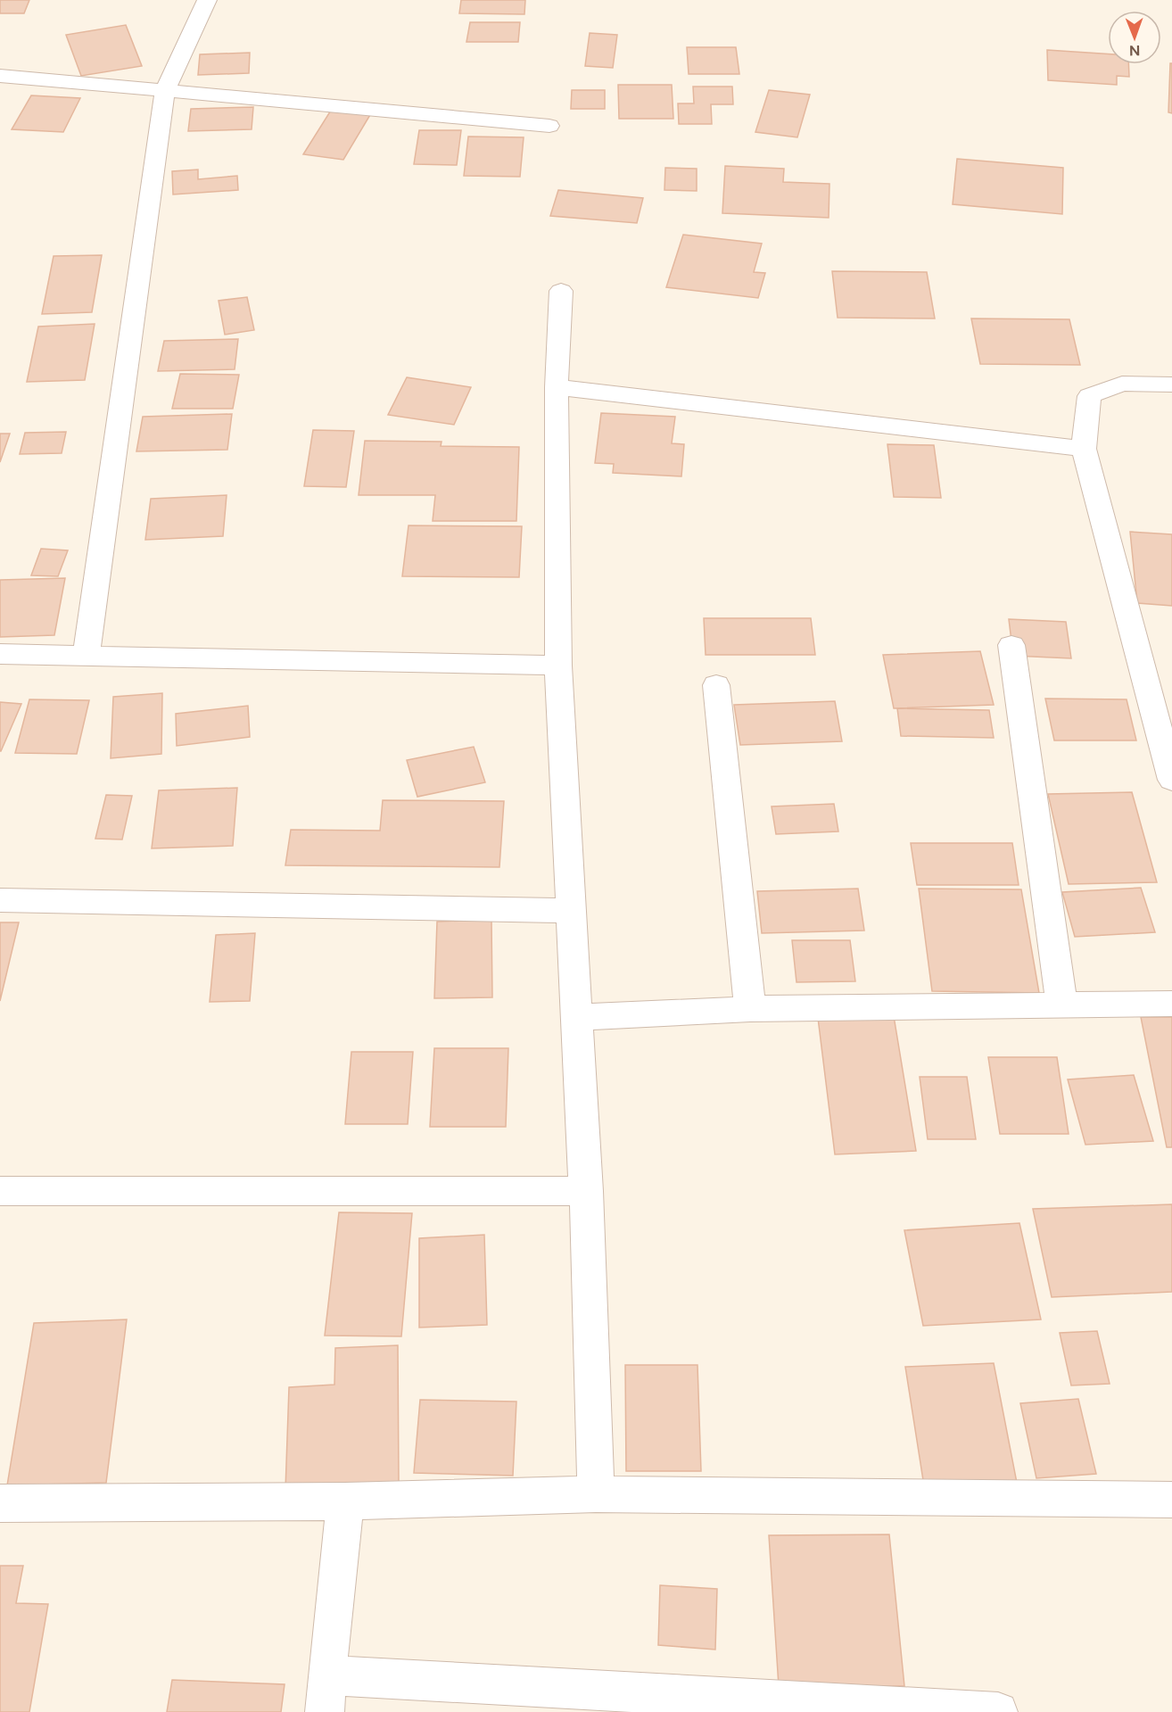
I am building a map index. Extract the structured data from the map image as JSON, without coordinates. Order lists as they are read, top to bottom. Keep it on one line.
{"north":"bottom"}
